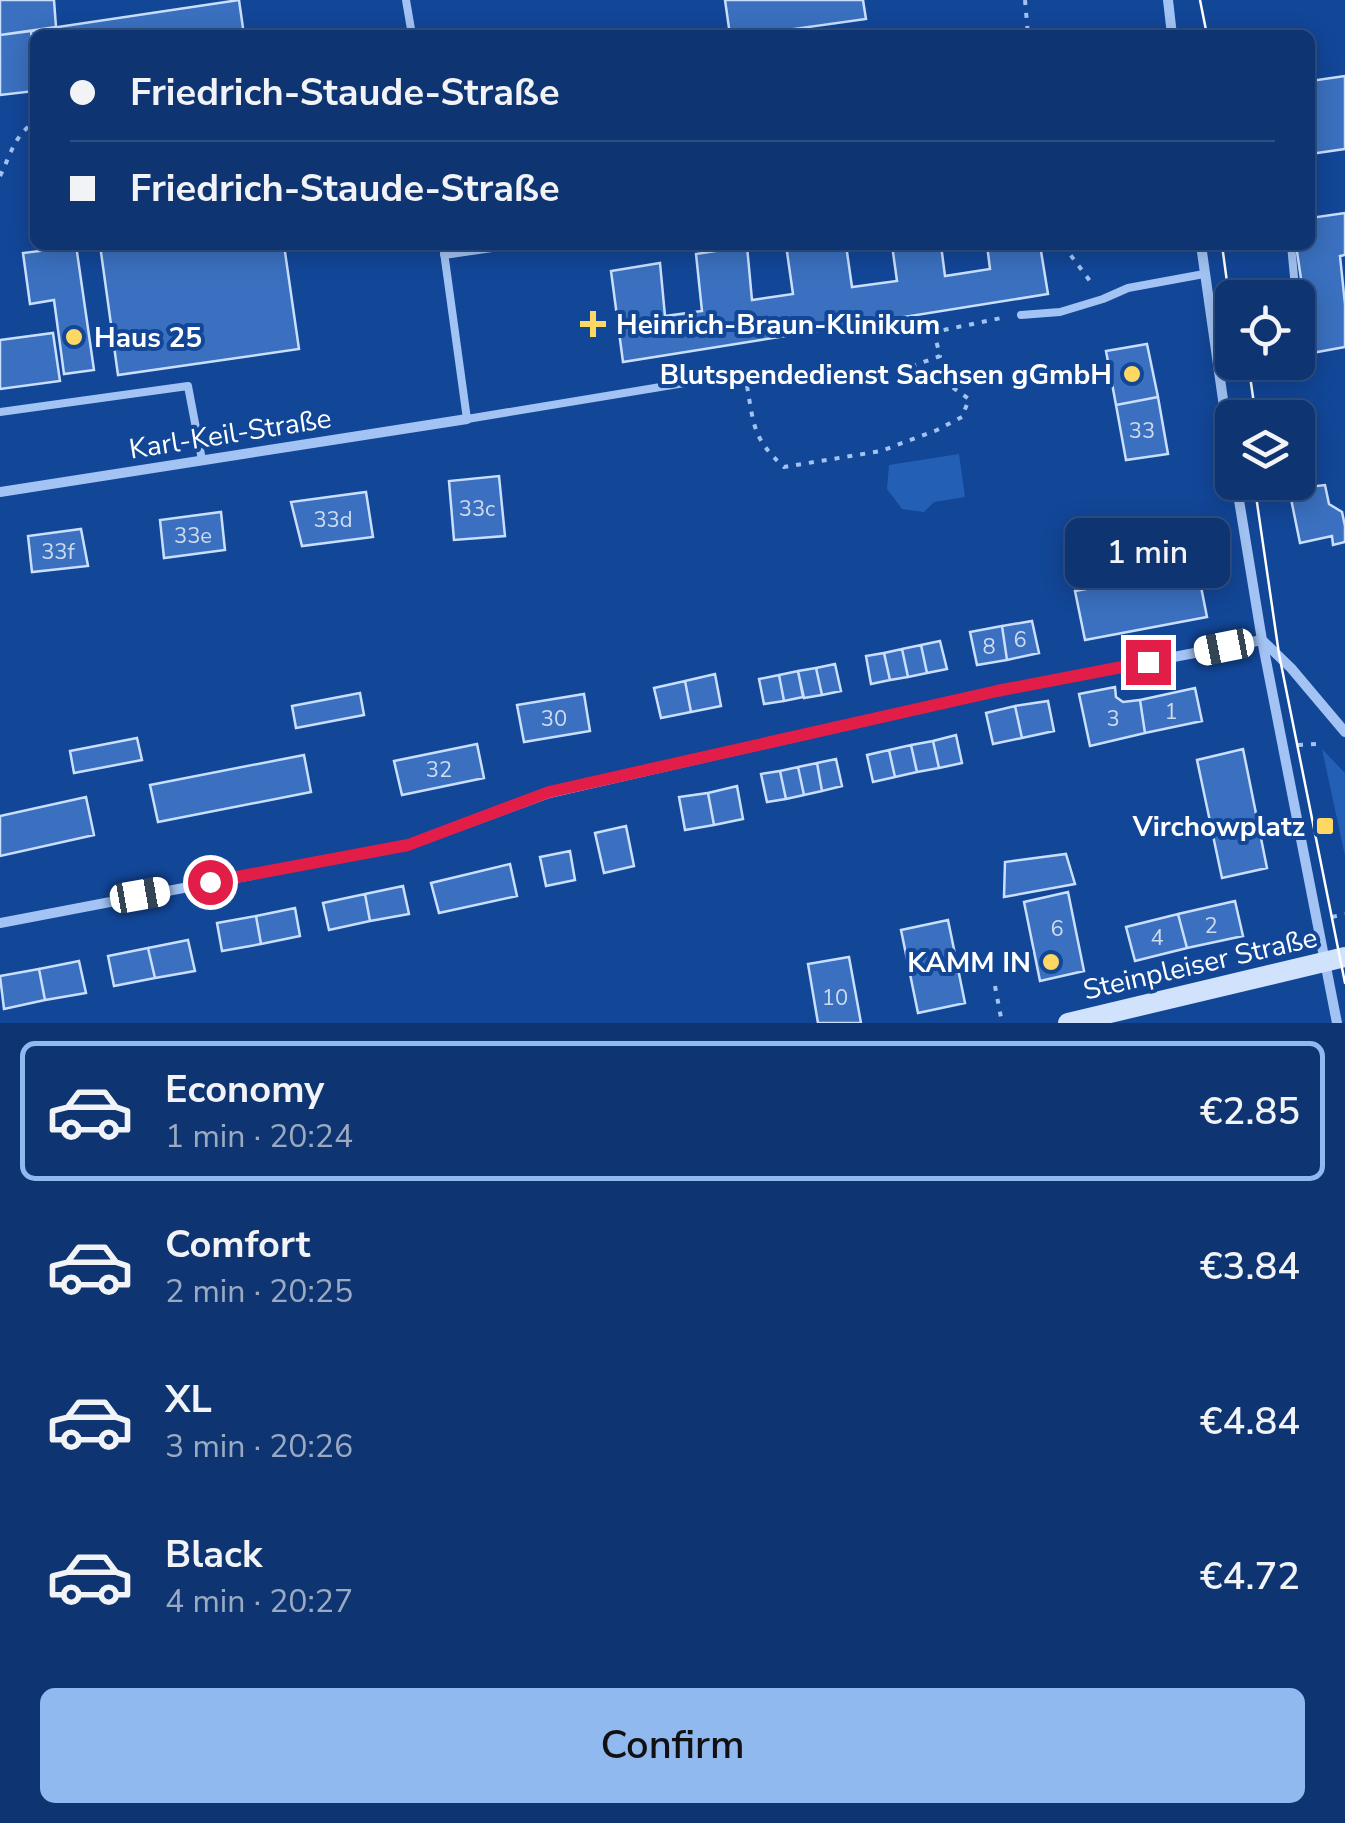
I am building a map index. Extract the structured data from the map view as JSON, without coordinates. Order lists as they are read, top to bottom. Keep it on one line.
{"streets":{"main road":["Steinpleiser Straße"],"street":["Karl-Keil-Straße"]},"places":{"health":["Heinrich-Braun-Klinikum"],"other":["Haus 25","Blutspendedienst Sachsen gGmbH","KAMM IN"],"transit":["Virchowplatz"]},"house_numbers":["33","33c","33d","33e","33f","6","8","1","30","3","32","2","6","4","10"],"page":{"banner":["Friedrich-Staude-Straße","Friedrich-Staude-Straße"],"bubble":"1 min","list":[{"name":"Economy","note":"1 min · 20:24","value":"€2.85"},{"name":"Comfort","note":"2 min · 20:25","value":"€3.84"},{"name":"XL","note":"3 min · 20:26","value":"€4.84"},{"name":"Black","note":"4 min · 20:27","value":"€4.72"}],"buttons":"Confirm"}}
